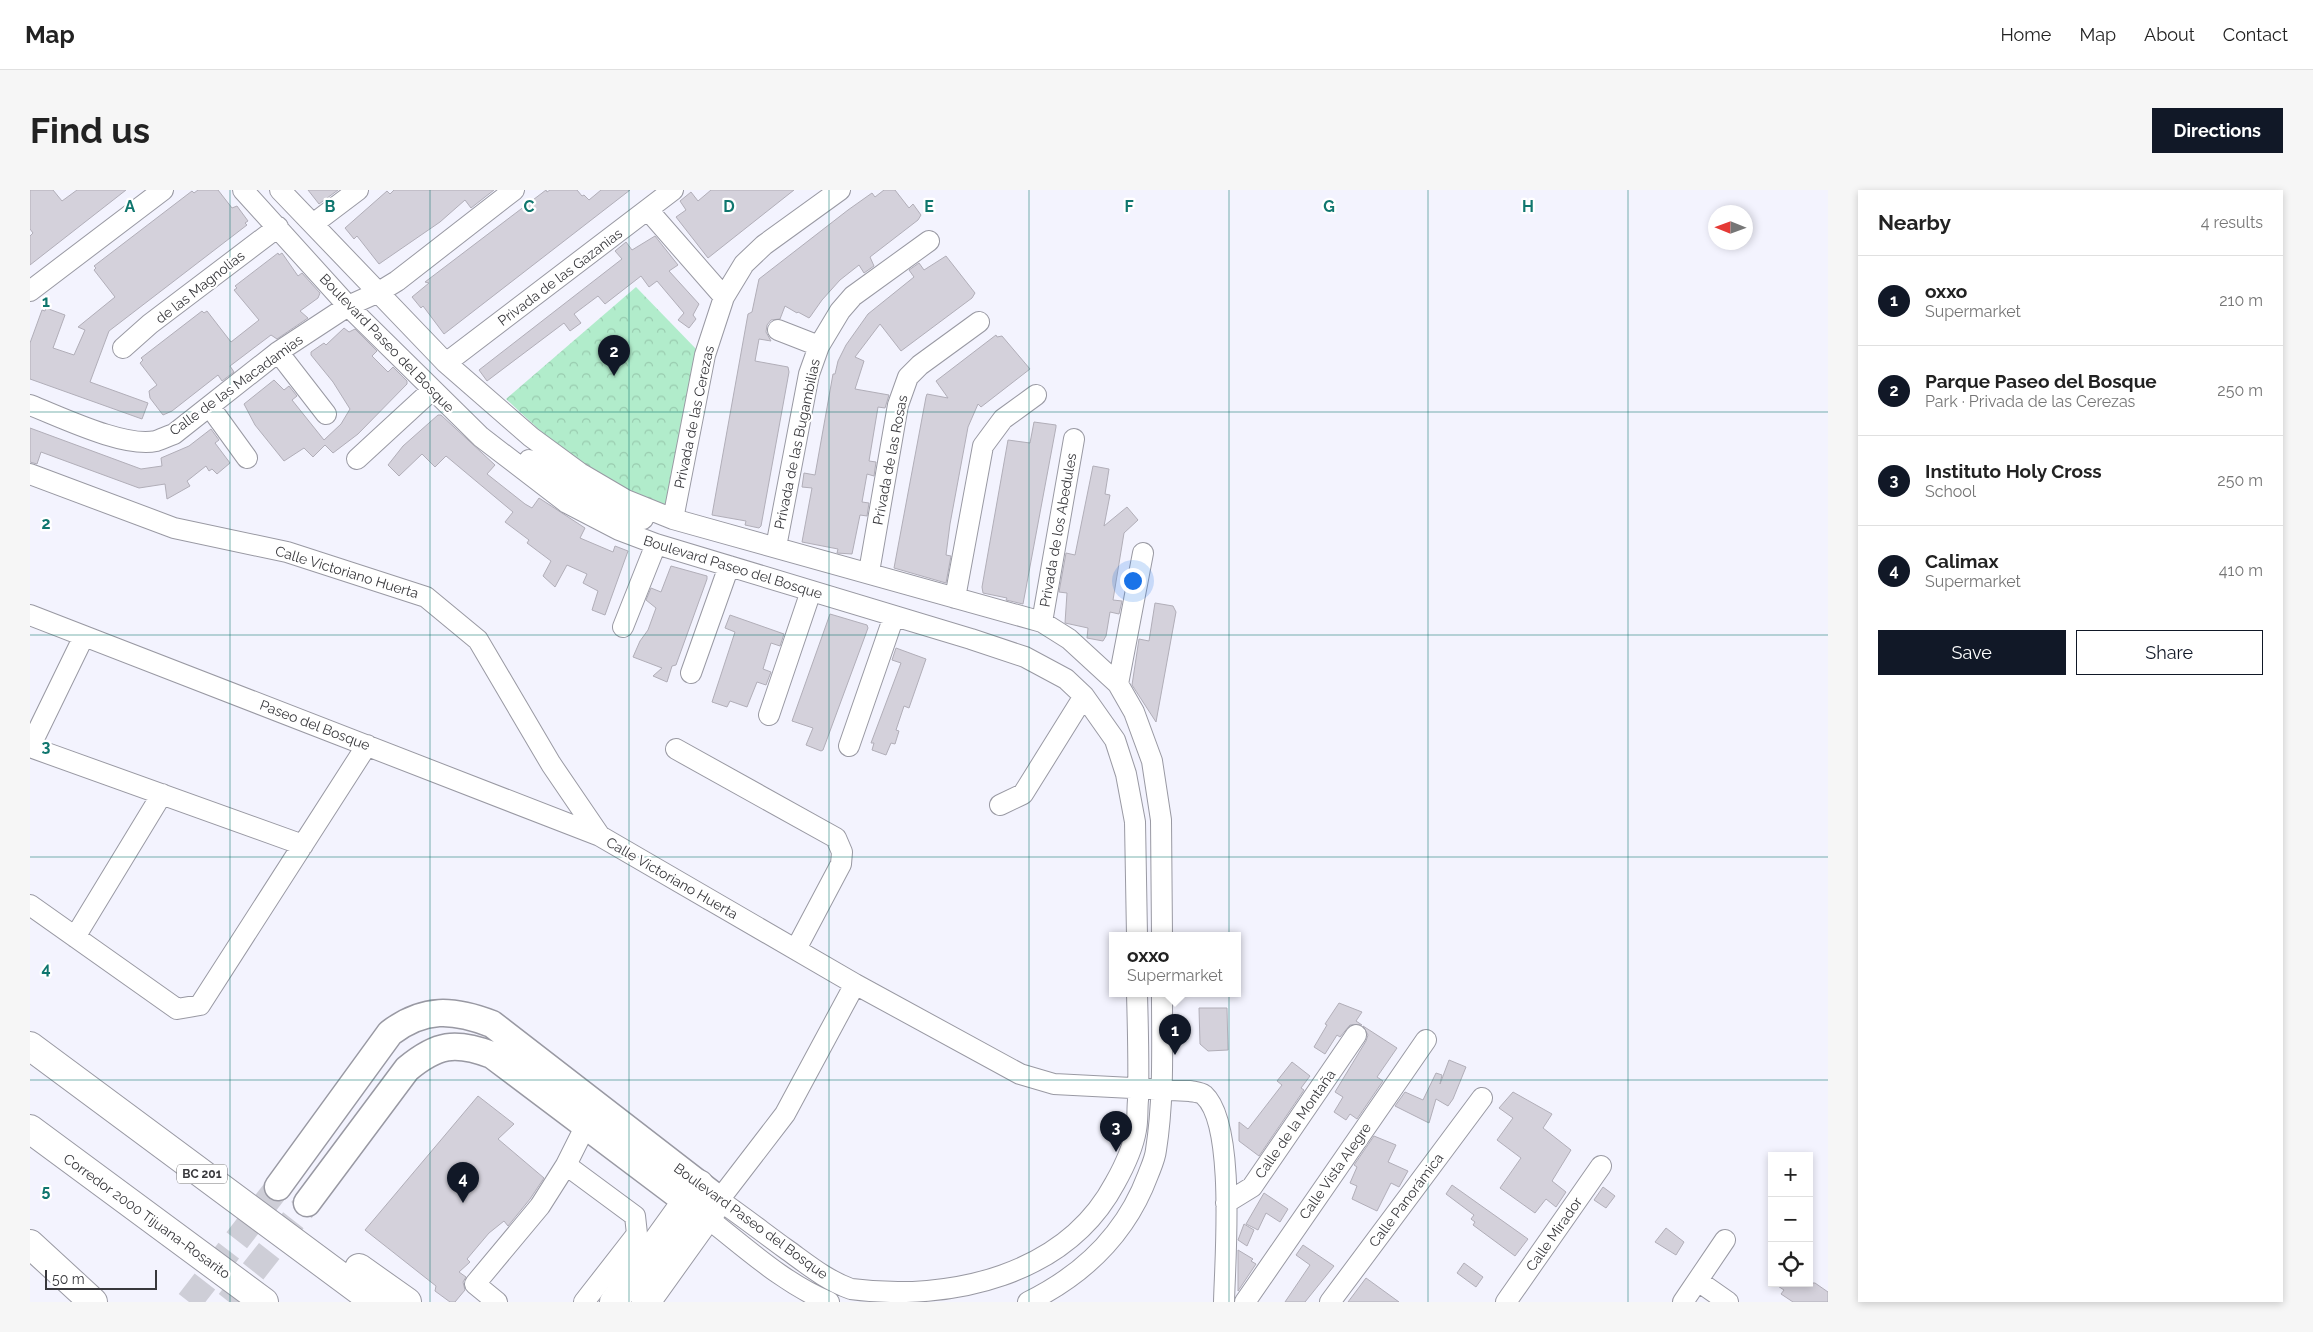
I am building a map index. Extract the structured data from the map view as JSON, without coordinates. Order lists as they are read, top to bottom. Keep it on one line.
{"streets":{"highway":["BC 201","Corredor 2000 Tijuana-Rosarito"],"main road":["Boulevard Paseo del Bosque"],"street":["Privada de las Gazanias","de las Magnolias","Calle de las Macadamias","Privada de las Cerezas","Privada de las Bugambilias","Privada de las Rosas","Privada de los Abedules","Calle Victoriano Huerta","Paseo del Bosque","Calle de la Montaña","Calle Vista Alegre","Calle Panorámica","Calle Mirador"]},"crossings":[["Privada de las Gazanias","Boulevard Paseo del Bosque"],["de las Magnolias","Boulevard Paseo del Bosque"],["Boulevard Paseo del Bosque","Calle de las Macadamias"],["Boulevard Paseo del Bosque","Privada de las Cerezas"],["Boulevard Paseo del Bosque","Privada de las Bugambilias"],["Boulevard Paseo del Bosque","Privada de las Rosas"],["Boulevard Paseo del Bosque","Privada de los Abedules"],["Boulevard Paseo del Bosque","Calle Victoriano Huerta"],["Calle Victoriano Huerta","Paseo del Bosque"],["Calle Victoriano Huerta","Calle de la Montaña"]],"scale_bar":"50 m","north":"left","page":{"header":"Map","nav":["Home","Map","About","Contact"],"buttons":["Directions",["Save","Share"]],"title":"Find us","heading":["Nearby","4 results"],"list":[{"mark":"1","name":"oxxo","note":"Supermarket","value":"210 m"},{"mark":"2","name":"Parque Paseo del Bosque","note":"Park · Privada de las Cerezas","value":"250 m"},{"mark":"3","name":"Instituto Holy Cross","note":"School","value":"250 m"},{"mark":"4","name":"Calimax","note":"Supermarket","value":"410 m"}],"pins":["2","1","3","4"],"popup":["oxxo","Supermarket"],"map_buttons":["+","−"],"scale":"50 m"},"grid":{"columns":["A","B","C","D","E","F","G","H"],"rows":["1","2","3","4","5"]}}
